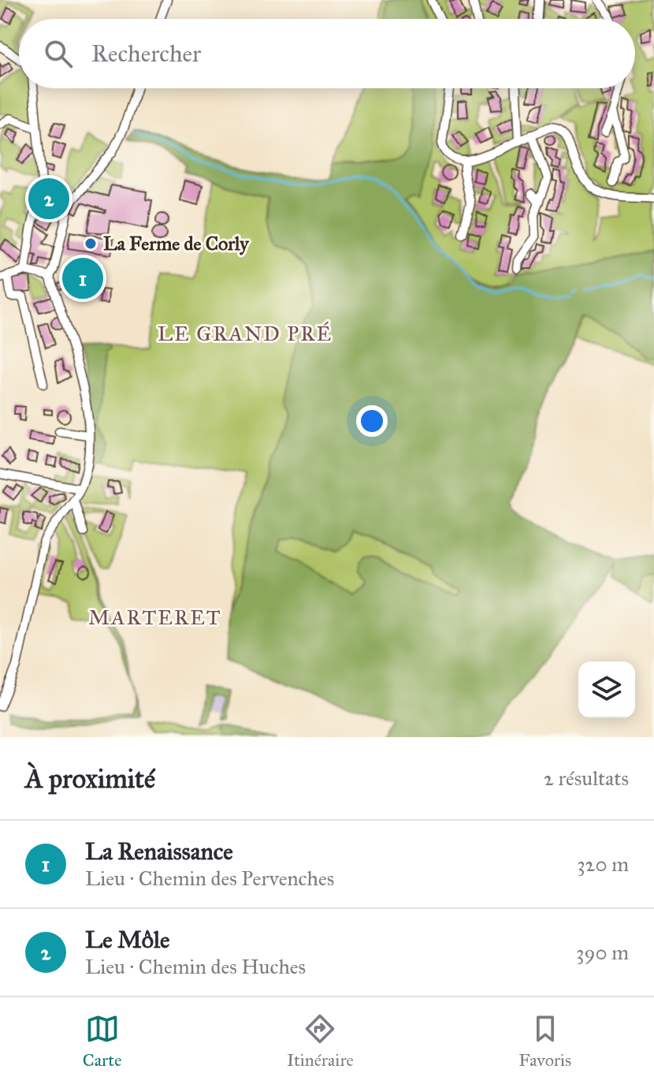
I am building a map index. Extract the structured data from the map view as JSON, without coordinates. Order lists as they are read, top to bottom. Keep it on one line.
{"districts":["LE GRAND PRÉ","MARTERET"],"places":["La Ferme de Corly"],"page":{"search":"Rechercher","pins":["2","1"],"heading":["À proximité","2 résultats"],"list":[{"mark":"1","name":"La Renaissance","note":"Lieu · Chemin des Pervenches","value":"320 m"},{"mark":"2","name":"Le Môle","note":"Lieu · Chemin des Huches","value":"390 m"}],"nav":["Carte","Itinéraire","Favoris"]}}
